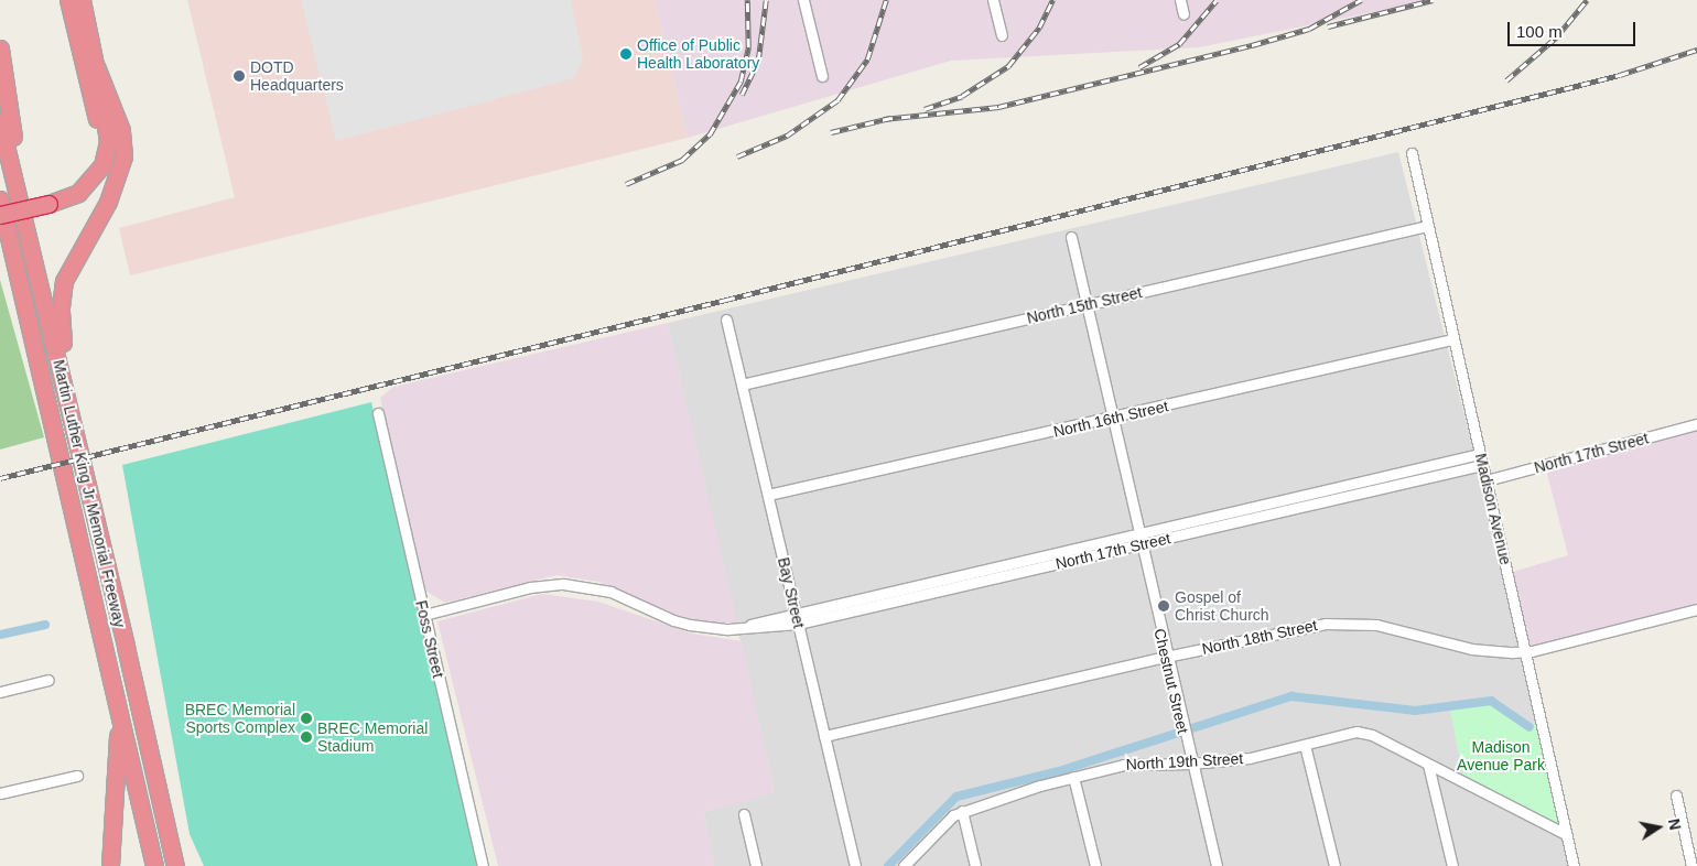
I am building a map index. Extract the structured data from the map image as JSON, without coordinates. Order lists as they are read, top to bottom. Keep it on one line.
{"streets":{"highway":["Martin Luther King Jr Memorial Freeway"],"street":["North 15th Street","North 16th Street","North 17th Street","Madison Avenue","Bay Street","North 18th Street","Foss Street","Chestnut Street","North 19th Street"]},"crossings":[["North 15th Street","Madison Avenue"],["North 15th Street","Bay Street"],["North 15th Street","Chestnut Street"],["North 16th Street","Madison Avenue"],["North 16th Street","Bay Street"],["North 16th Street","Chestnut Street"],["North 17th Street","Madison Avenue"],["North 17th Street","Bay Street"],["North 17th Street","Foss Street"],["North 17th Street","Chestnut Street"],["Madison Avenue","North 18th Street"],["Madison Avenue","North 19th Street"],["Bay Street","North 18th Street"],["North 18th Street","Chestnut Street"],["Chestnut Street","North 19th Street"]],"parks":["Madison Avenue Park"],"places":["Office of Public Health Laboratory","DOTD Headquarters","Gospel of Christ Church","BREC Memorial Sports Complex","BREC Memorial Stadium"],"scale_bar":"100 m","north":"right"}
